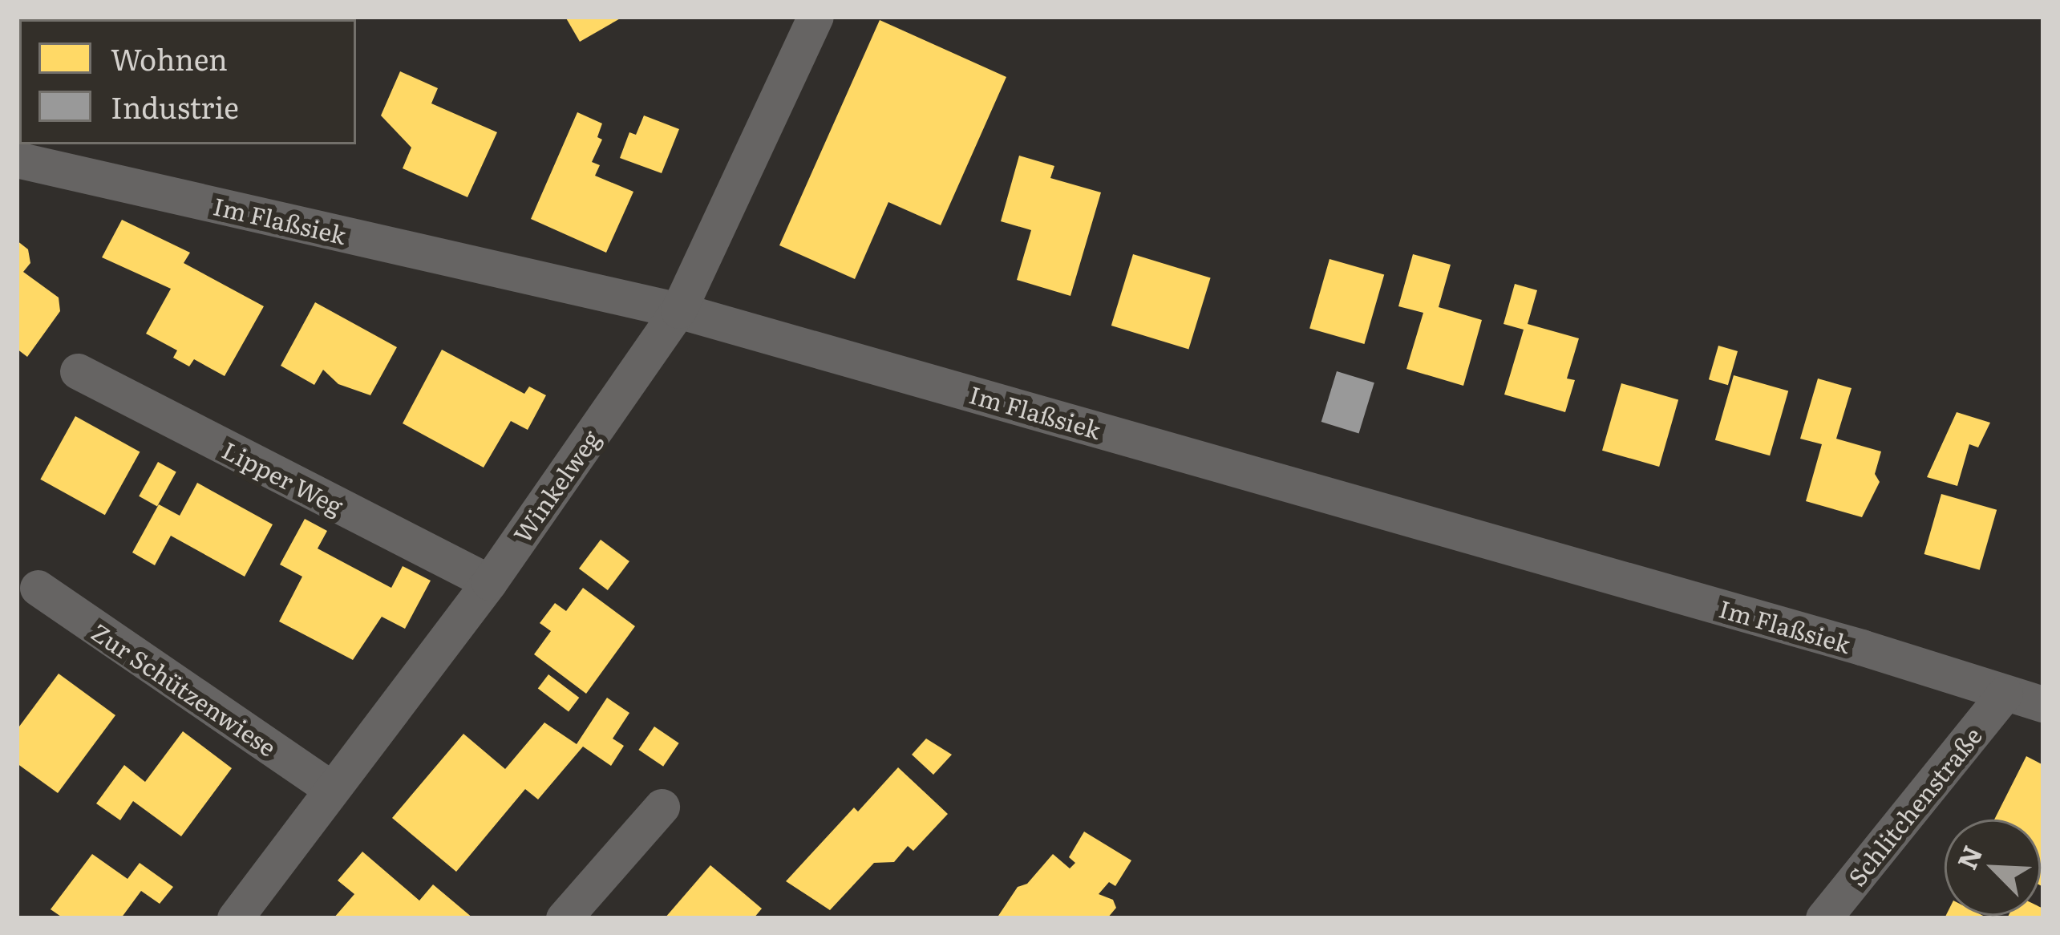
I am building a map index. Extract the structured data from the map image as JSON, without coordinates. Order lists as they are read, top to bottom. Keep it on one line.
{"streets":{"street":["Im Flaßsiek","Lipper Weg","Winkelweg","Zur Schützenwiese","Schlitchenstraße"]},"crossings":[["Im Flaßsiek","Winkelweg"],["Im Flaßsiek","Schlitchenstraße"],["Lipper Weg","Winkelweg"],["Winkelweg","Zur Schützenwiese"]],"legend":["Wohnen","Industrie"],"north":"top left"}
